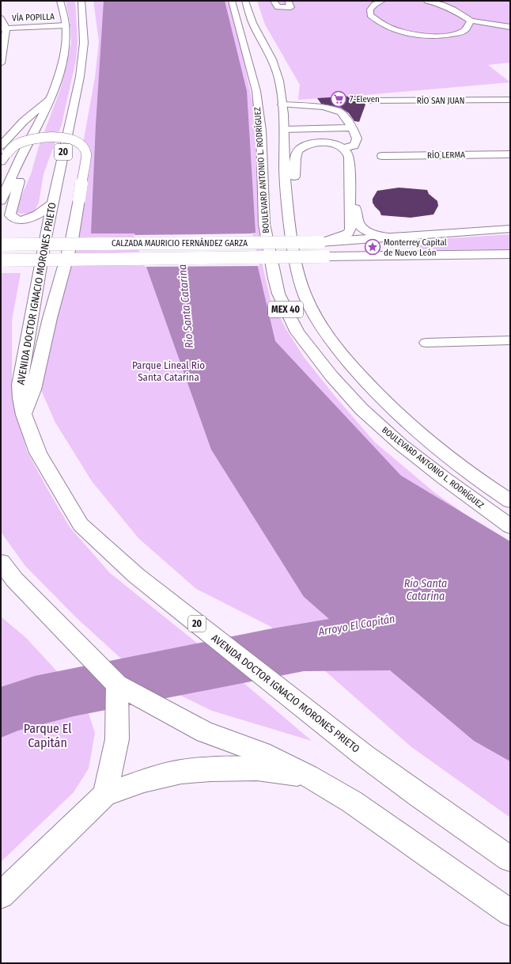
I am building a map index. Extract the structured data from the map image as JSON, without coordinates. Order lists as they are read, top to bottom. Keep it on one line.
{"streets":{"main road":["VÍA POPILLA","RÍO SAN JUAN","20","RÍO LERMA","BOULEVARD ANTONIO L. RODRÍGUEZ","CALZADA MAURICIO FERNÁNDEZ GARZA","AVENIDA DOCTOR IGNACIO MORONES PRIETO","MEX 40"]},"water":["Río Santa Catarina","Arroyo El Capitán"],"parks":["Parque Lineal Río Santa Catarina","Parque El Capitán"],"places":{"supermarket":["7-Eleven"],"place":["Monterrey Capital de Nuevo León"]}}
